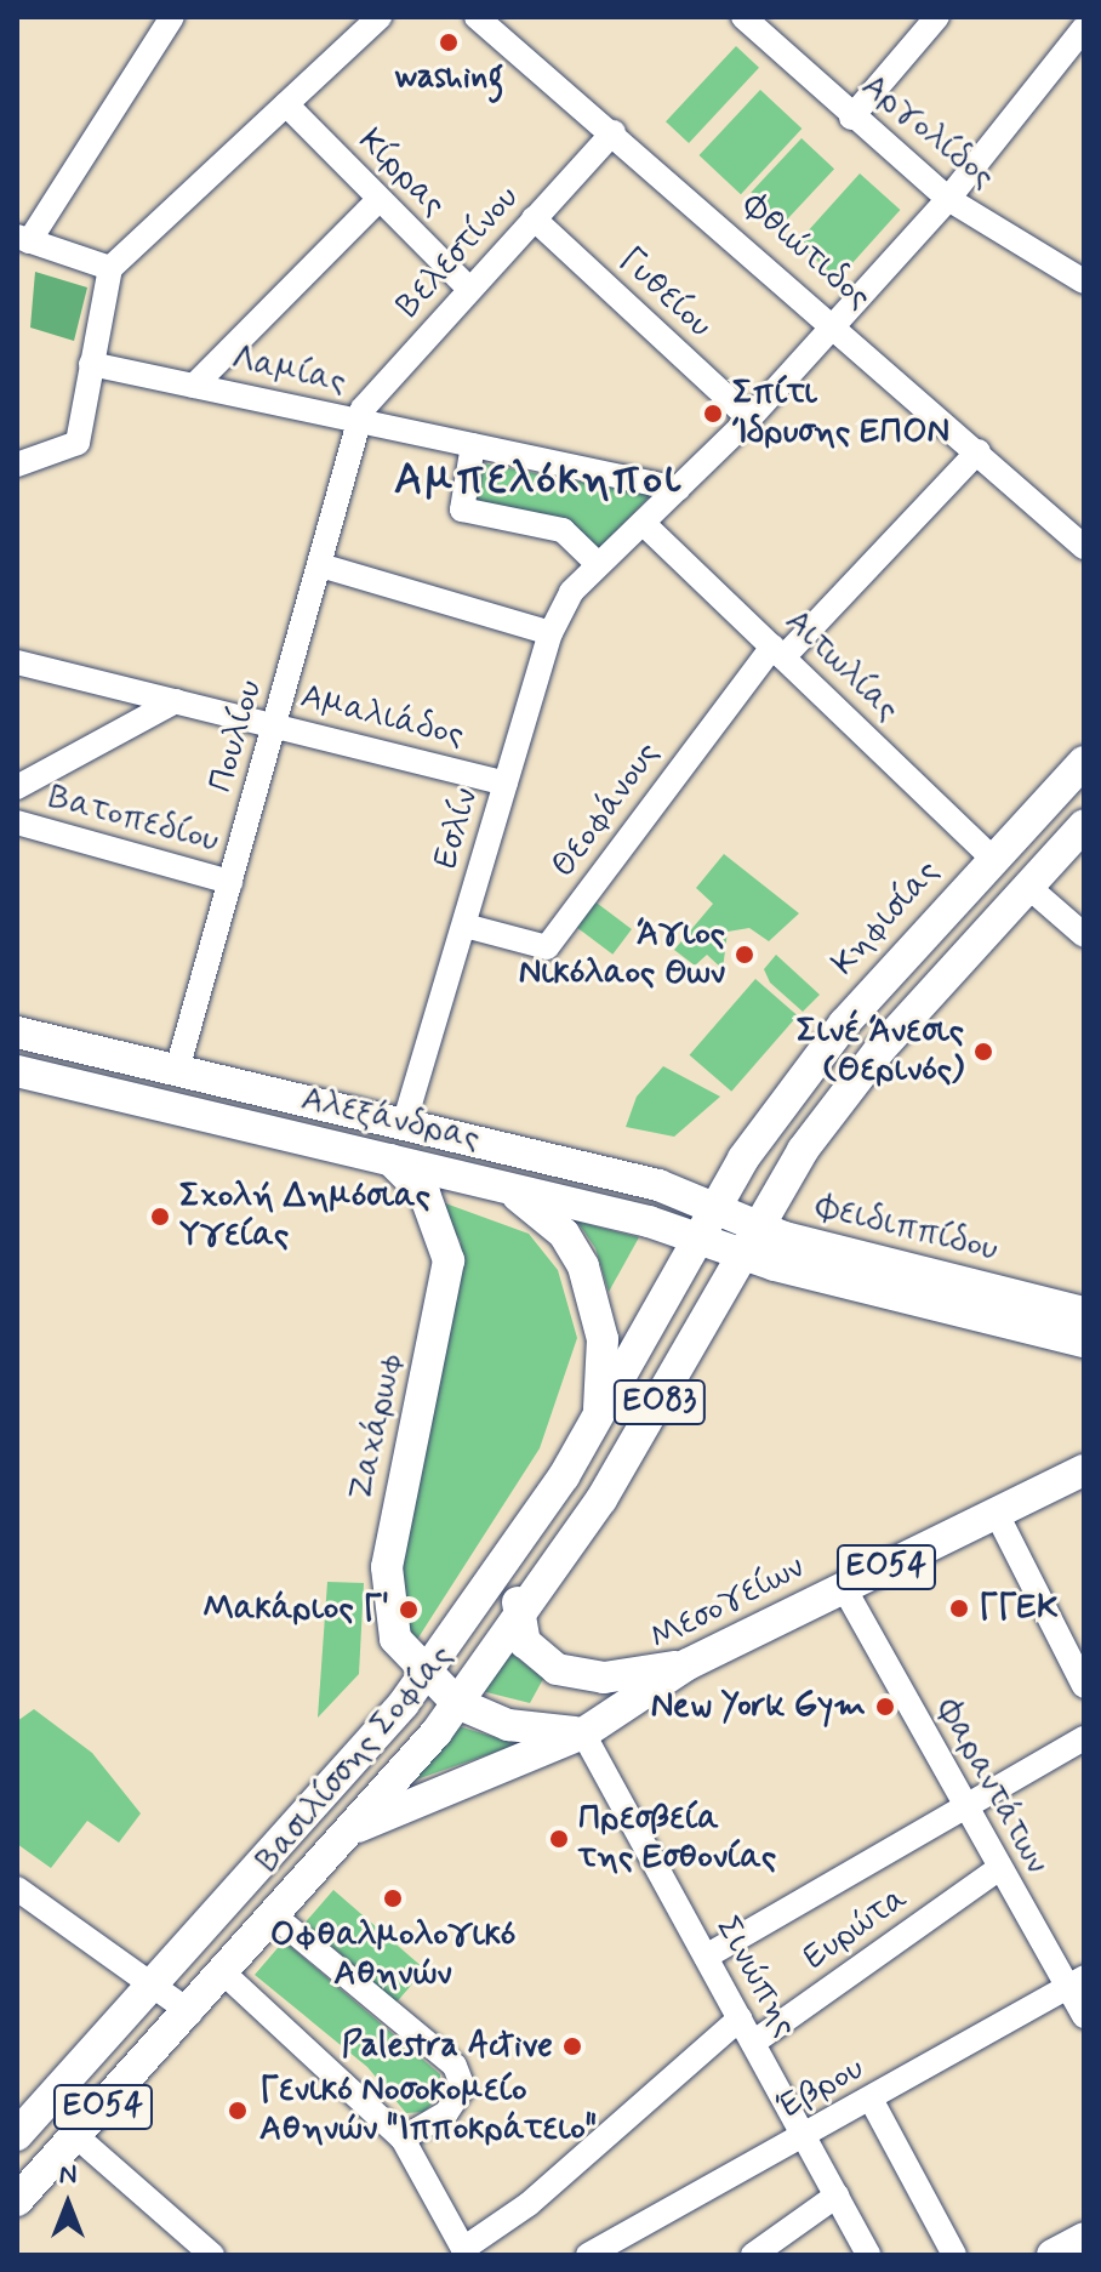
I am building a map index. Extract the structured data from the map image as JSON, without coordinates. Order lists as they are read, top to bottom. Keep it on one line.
{"streets":{"main road":["Κηφισίας","Αλεξάνδρας","Φειδιππίδου","ΕΟ83","Ζαχάρωφ","ΕΟ54","Μεσογείων","Βασιλίσσης Σοφίας"],"street":["Αργολίδος","Κίρρας","Βελεστίνου","Φθιώτιδος","Γυθείου","Λαμίας","Αιτωλίας","Αμαλιάδος","Πουλίου","Θεοφάνους","Βατοπεδίου","Εσλίν","Φαραντάτων","Ευρώτα","Σινώπης","Έβρου"]},"crossings":[["Αργολίδος","Εσλίν"],["Κίρρας","Βελεστίνου"],["Βελεστίνου","Φθιώτιδος"],["Βελεστίνου","Γυθείου"],["Βελεστίνου","Λαμίας"],["Βελεστίνου","Πουλίου"],["Φθιώτιδος","Θεοφάνους"],["Φθιώτιδος","Εσλίν"],["Γυθείου","Εσλίν"],["Λαμίας","Πουλίου"],["Λαμίας","Εσλίν"],["Αιτωλίας","Θεοφάνους"],["Αιτωλίας","Εσλίν"],["Αιτωλίας","Κηφισίας"],["Αμαλιάδος","Πουλίου"],["Αμαλιάδος","Εσλίν"],["Πουλίου","Βατοπεδίου"],["Πουλίου","Αλεξάνδρας"],["Θεοφάνους","Εσλίν"],["Εσλίν","Αλεξάνδρας"],["Κηφισίας","Αλεξάνδρας"],["Κηφισίας","Φειδιππίδου"],["Κηφισίας","Βασιλίσσης Σοφίας"],["Αλεξάνδρας","Φειδιππίδου"],["Αλεξάνδρας","Ζαχάρωφ"],["Αλεξάνδρας","Βασιλίσσης Σοφίας"],["Φειδιππίδου","ΕΟ83"],["Φειδιππίδου","Βασιλίσσης Σοφίας"],["ΕΟ83","Βασιλίσσης Σοφίας"],["Ζαχάρωφ","Βασιλίσσης Σοφίας"],["ΕΟ54","Μεσογείων"],["ΕΟ54","Βασιλίσσης Σοφίας"],["ΕΟ54","Σινώπης"],["Μεσογείων","Φαραντάτων"],["Μεσογείων","Σινώπης"],["Φαραντάτων","Ευρώτα"],["Φαραντάτων","Έβρου"],["Ευρώτα","Σινώπης"],["Σινώπης","Έβρου"]],"districts":["Αμπελόκηποι"],"places":["washing","Σπίτι Ίδρυσης ΕΠΟΝ","Άγιος Νικόλαος Θων","Σινέ Άνεσις (Θερινός)","Σχολή Δημόσιας Υγείας","ΓΓΕΚ","Μακάριος Γ'","New York Gym","Πρεσβεία της Εσθονίας","Οφθαλμολογικό Αθηνών","Palestra Active","Γενικό Νοσοκομείο Αθηνών \"Ιπποκράτειο\""],"north":"top"}
